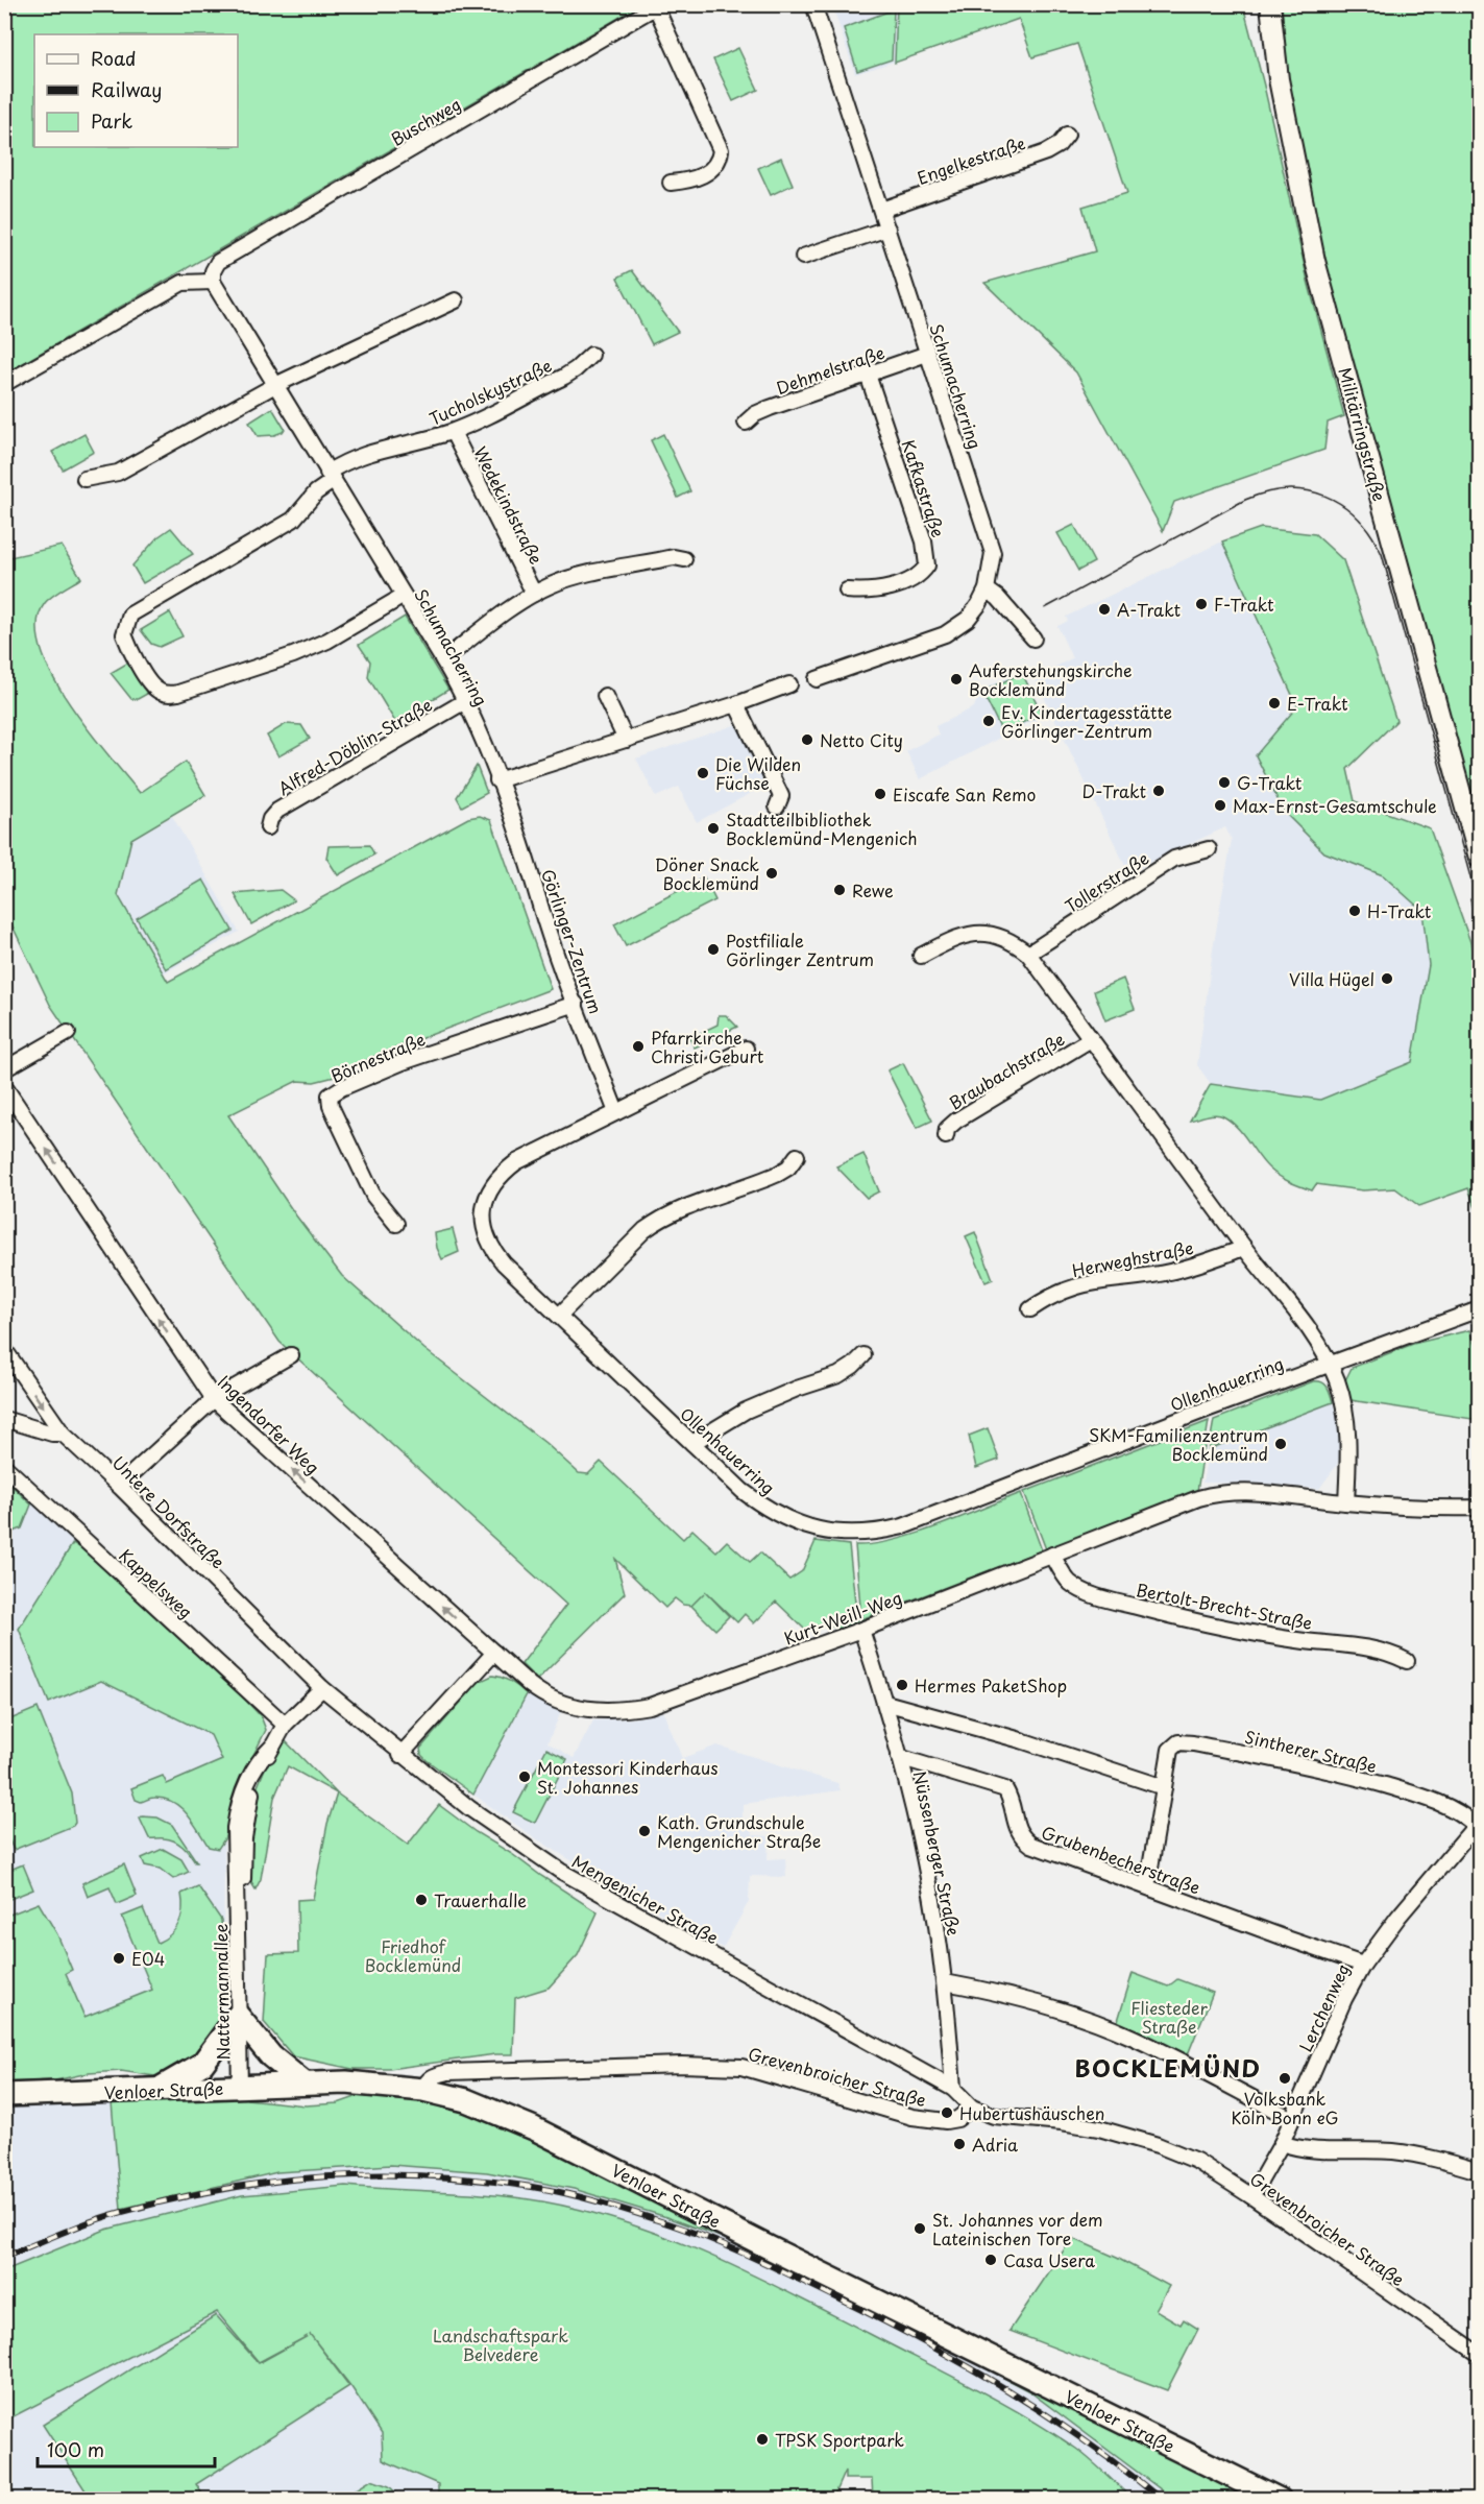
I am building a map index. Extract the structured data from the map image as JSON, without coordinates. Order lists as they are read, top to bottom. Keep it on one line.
{"streets":{"main road":["Militärringstraße","Venloer Straße"],"street":["Buschweg","Engelkestraße","Dehmelstraße","Schumacherring","Tucholskystraße","Kafkastraße","Wedekindstraße","Alfred-Döblin-Straße","Tollerstraße","Görlinger-Zentrum","Börnestraße","Braubachstraße","Herweghstraße","Ollenhauerring","Ingendorfer Weg","Untere Dorfstraße","Kappelsweg","Bertolt-Brecht-Straße","Kurt-Weill-Weg","Sintherer Straße","Nüssenberger Straße","Grubenbecherstraße","Mengenicher Straße","Nattermannallee","Lerchenweg","Grevenbroicher Straße"]},"crossings":[["Buschweg","Schumacherring"],["Engelkestraße","Schumacherring"],["Dehmelstraße","Schumacherring"],["Dehmelstraße","Kafkastraße"],["Schumacherring","Tucholskystraße"],["Schumacherring","Alfred-Döblin-Straße"],["Schumacherring","Görlinger-Zentrum"],["Tucholskystraße","Wedekindstraße"],["Görlinger-Zentrum","Börnestraße"],["Görlinger-Zentrum","Ollenhauerring"],["Ingendorfer Weg","Kurt-Weill-Weg"],["Untere Dorfstraße","Mengenicher Straße"],["Untere Dorfstraße","Nattermannallee"],["Kappelsweg","Nattermannallee"],["Bertolt-Brecht-Straße","Kurt-Weill-Weg"],["Kurt-Weill-Weg","Nüssenberger Straße"],["Sintherer Straße","Grubenbecherstraße"],["Sintherer Straße","Lerchenweg"],["Nüssenberger Straße","Grubenbecherstraße"],["Nüssenberger Straße","Mengenicher Straße"],["Grubenbecherstraße","Lerchenweg"],["Mengenicher Straße","Nattermannallee"],["Mengenicher Straße","Grevenbroicher Straße"],["Nattermannallee","Venloer Straße"],["Lerchenweg","Grevenbroicher Straße"],["Grevenbroicher Straße","Venloer Straße"]],"one_way":["Ingendorfer Weg"],"districts":["BOCKLEMÜND"],"parks":["Friedhof Bocklemünd","Fliesteder Straße","Landschaftspark Belvedere"],"places":["F-Trakt","A-Trakt","Auferstehungskirche Bocklemünd","E-Trakt","Ev. Kindertagesstätte Görlinger-Zentrum","Netto City","Die Wilden Füchse","G-Trakt","D-Trakt","Eiscafe San Remo","Max-Ernst-Gesamtschule","Stadtteilbibliothek Bocklemünd-Mengenich","Döner Snack Bocklemünd","Rewe","H-Trakt","Postfiliale Görlinger Zentrum","Villa Hügel","Pfarrkirche Christi Geburt","SKM-Familienzentrum Bocklemünd","Hermes PaketShop","Montessori Kinderhaus St. Johannes","Kath. Grundschule Mengenicher Straße","Trauerhalle","E04","Volksbank Köln Bonn eG","Hubertushäuschen","Adria","St. Johannes vor dem Lateinischen Tore","Casa Usera","TPSK Sportpark"],"legend":["Road","Railway","Park"],"scale_bar":"100 m"}
